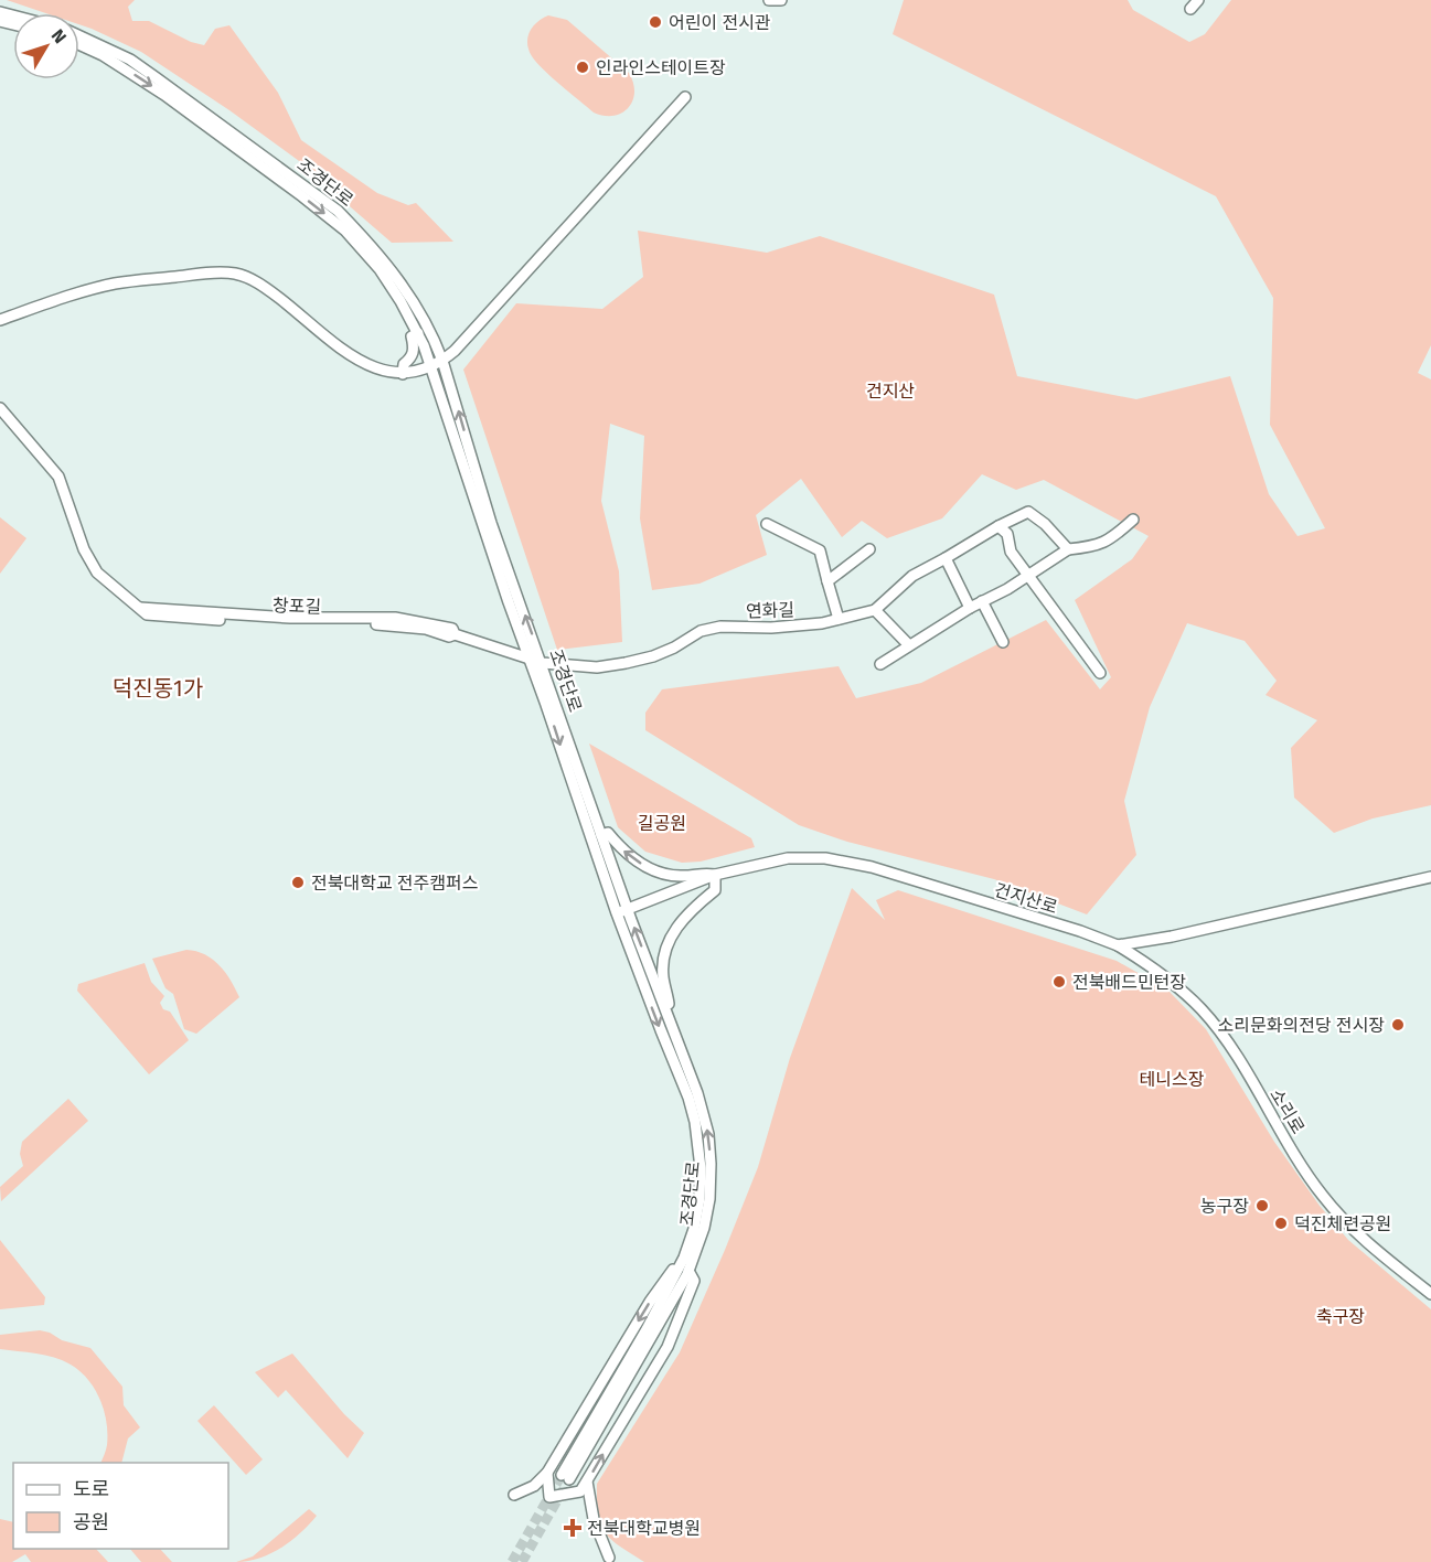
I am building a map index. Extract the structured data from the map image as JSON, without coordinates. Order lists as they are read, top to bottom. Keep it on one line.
{"streets":{"street":["조경단로","창포길","연화길","건지산로","소리로"]},"crossings":[["조경단로","창포길"],["조경단로","연화길"],["조경단로","건지산로"],["창포길","연화길"],["건지산로","소리로"]],"districts":["덕진동1가"],"parks":["건지산","길공원","테니스장","축구장"],"places":{"other":["어린이 전시관","인라인스테이트장","전북대학교 전주캠퍼스","전북배드민턴장","소리문화의전당 전시장","농구장","덕진체련공원"],"health":["전북대학교병원"]},"legend":["도로","공원"],"north":"top right"}
